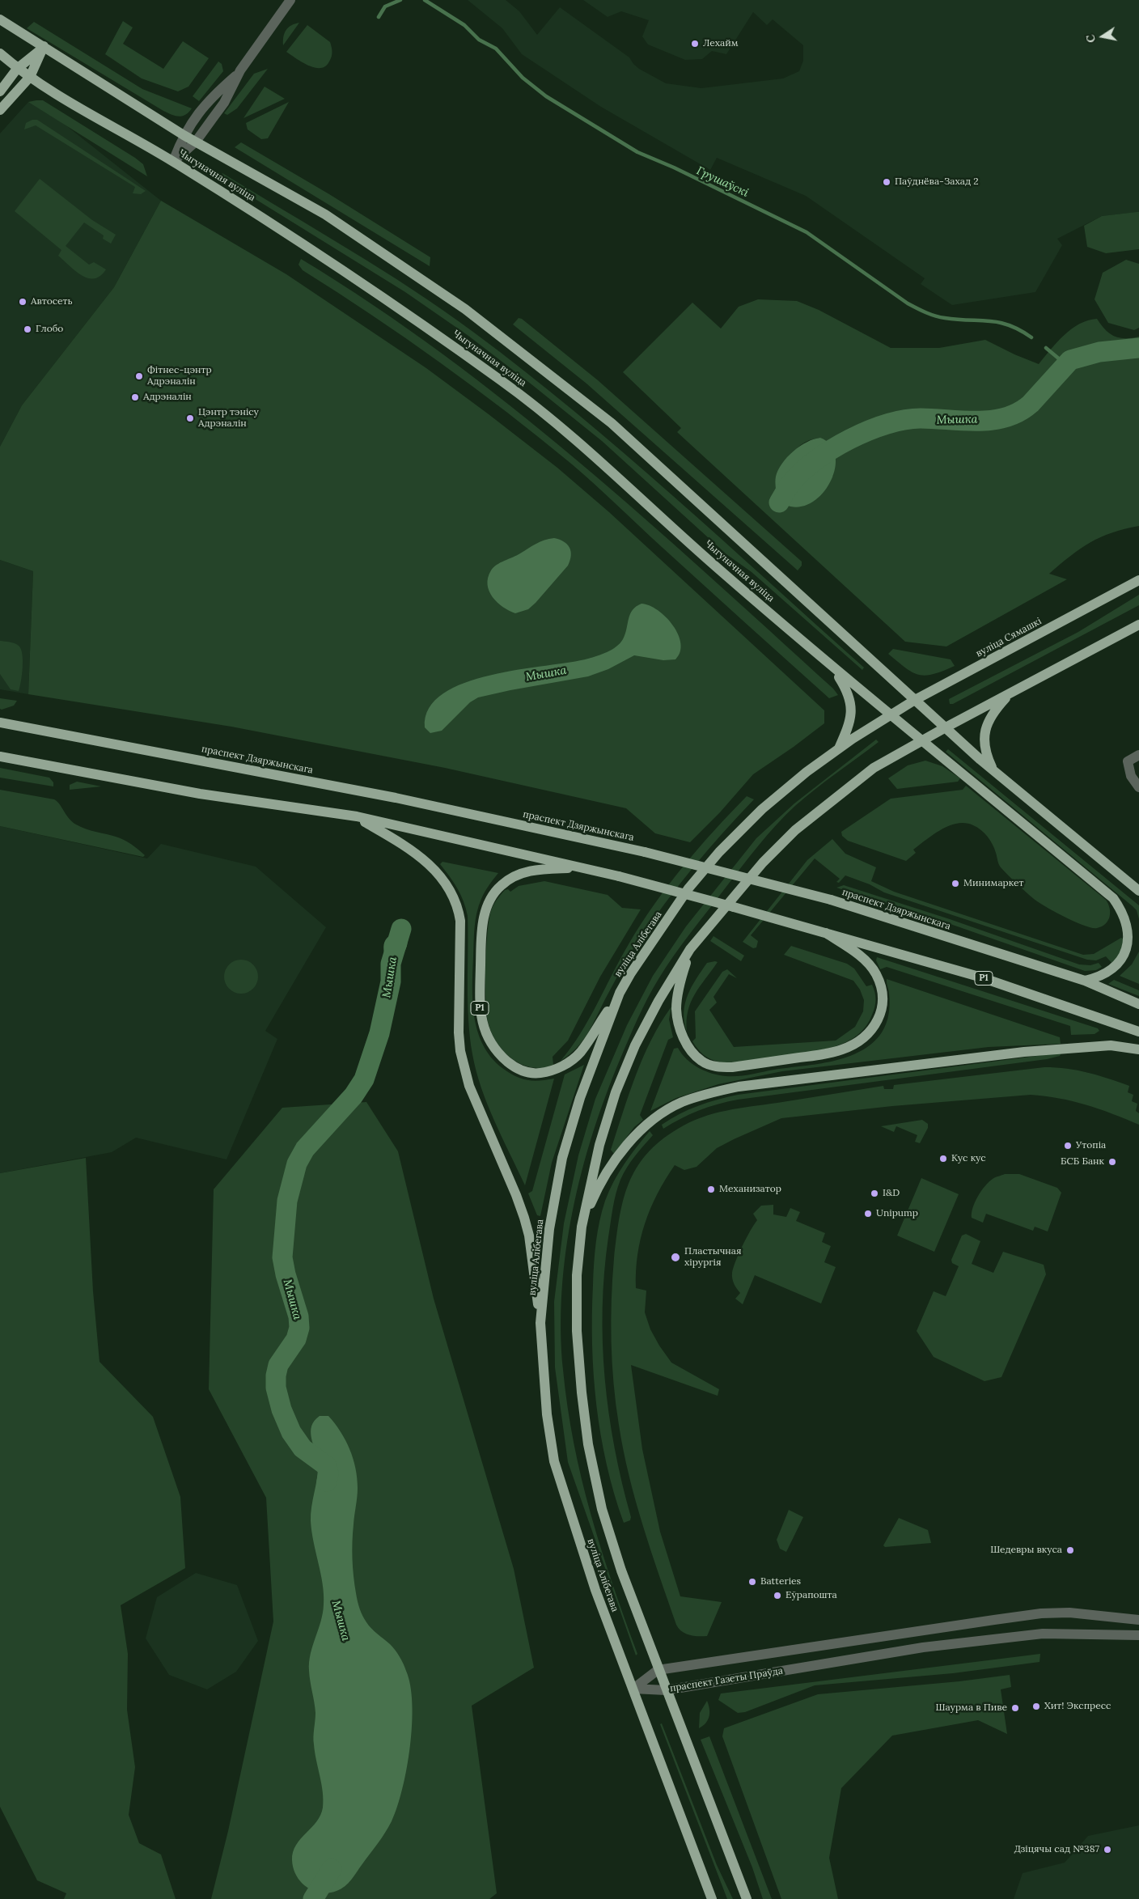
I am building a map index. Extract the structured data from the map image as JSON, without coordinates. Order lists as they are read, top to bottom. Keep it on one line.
{"streets":{"main road":["Чыгуначная вуліца","вуліца Сямашкі","праспект Дзяржынскага","вуліца Алібегава","Р1"],"street":["праспект Газеты Праўда"]},"crossings":[["Чыгуначная вуліца","вуліца Сямашкі"],["Чыгуначная вуліца","праспект Дзяржынскага"],["Чыгуначная вуліца","вуліца Алібегава"],["вуліца Сямашкі","вуліца Алібегава"],["вуліца Алібегава","Р1"],["вуліца Алібегава","праспект Газеты Праўда"]],"water":["Грушаўскі","Мышка"],"places":["Лехайм","Паўднёва-Захад 2","Автосеть","Глобо","Фітнес-цэнтр Адрэналін","Адрэналін","Цэнтр тэнісу Адрэналін","Минимаркет","Утопiа","Кус кус","БСБ Банк","Механизатор","I&D","Unipump","Пластычная хірургія","Шедевры вкуса","Batteries","Еўрапошта","Хит! Экспресс","Шаурма в Пиве","Дзіцячы сад №387"],"north":"left"}
